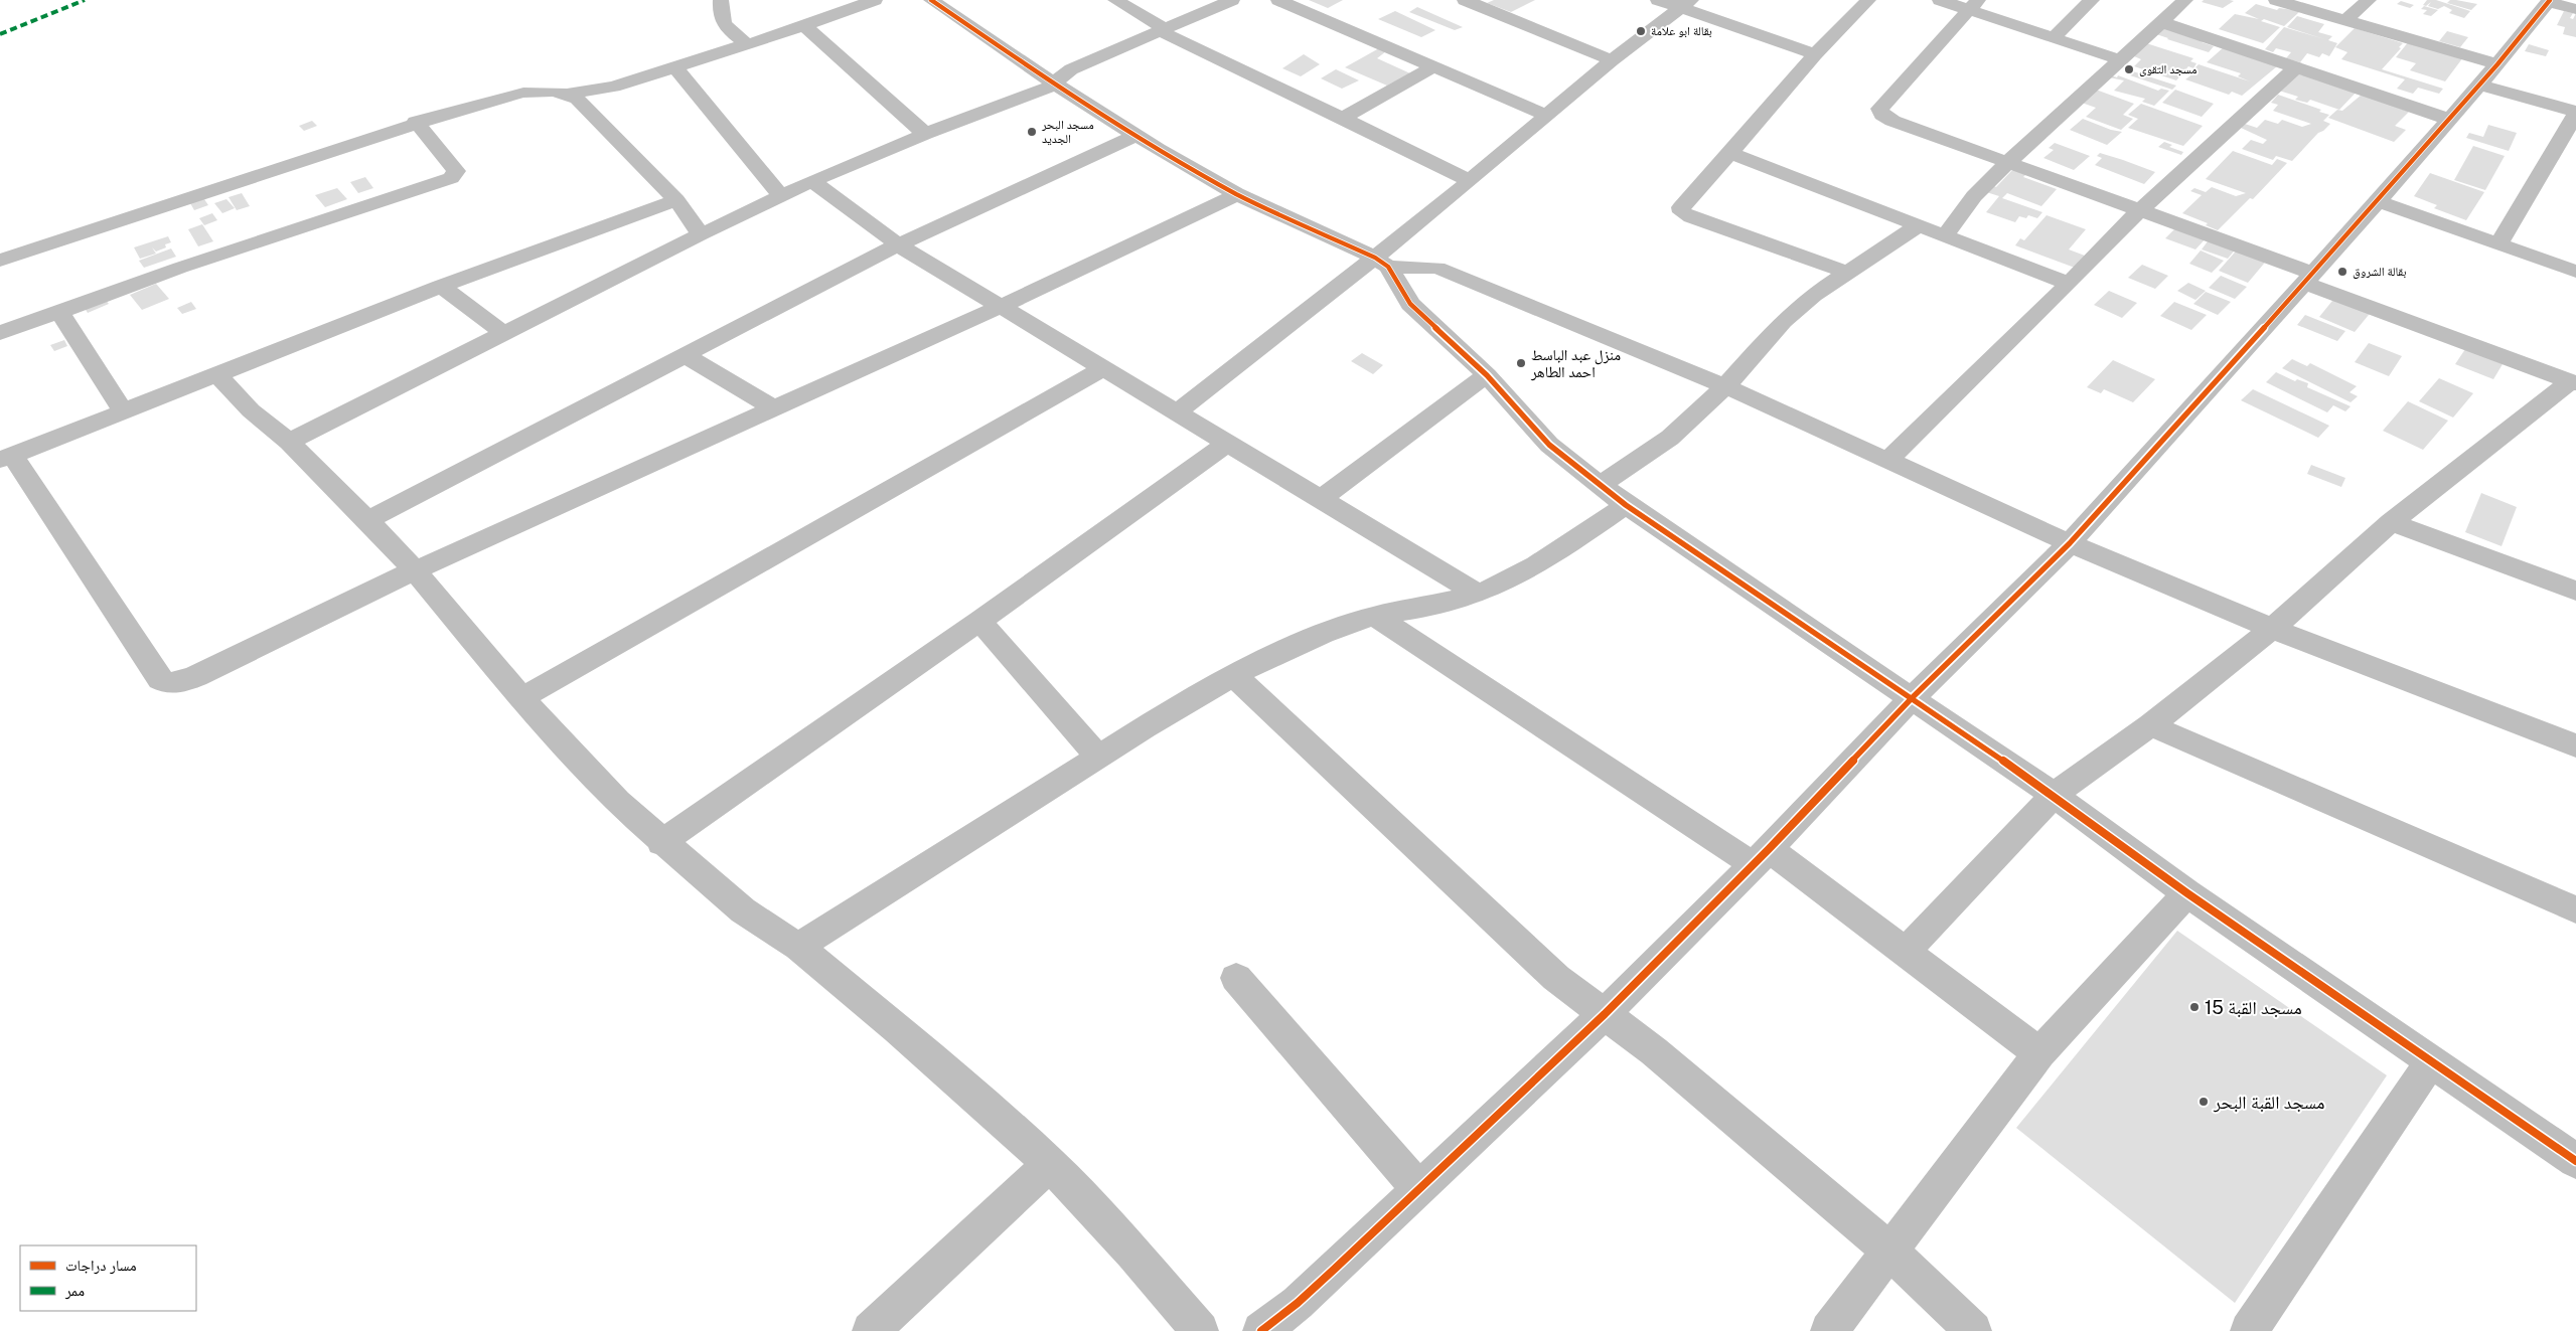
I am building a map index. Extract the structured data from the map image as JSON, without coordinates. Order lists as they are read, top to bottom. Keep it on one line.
{"places":["بقالة ابو علامة","مسجد التقوى","مسجد البحر الجديد","بقالة الشروق","منزل عبد الباسط احمد الطاهر","مسجد القبة 15","مسجد القبة البحر"],"legend":["مسار دراجات","ممر"]}
